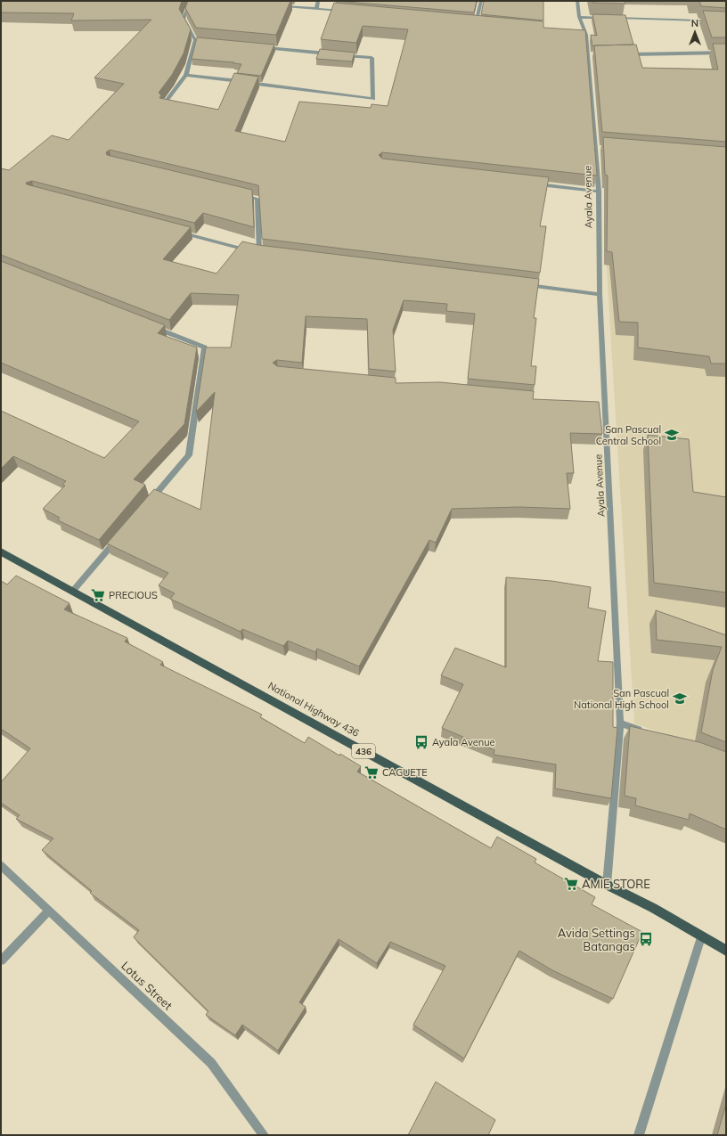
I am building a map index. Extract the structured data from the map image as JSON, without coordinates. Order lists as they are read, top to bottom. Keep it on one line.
{"streets":{"main road":["National Highway 436","436"],"street":["Ayala Avenue","Lotus Street"]},"crossings":[["Ayala Avenue","National Highway 436"]],"places":{"school or university":["San Pascual Central School","San Pascual National High School"],"supermarket":["PRECIOUS","CAGUETE","AMIE STORE"],"bus stop":["Ayala Avenue","Avida Settings Batangas"]},"north":"top"}
